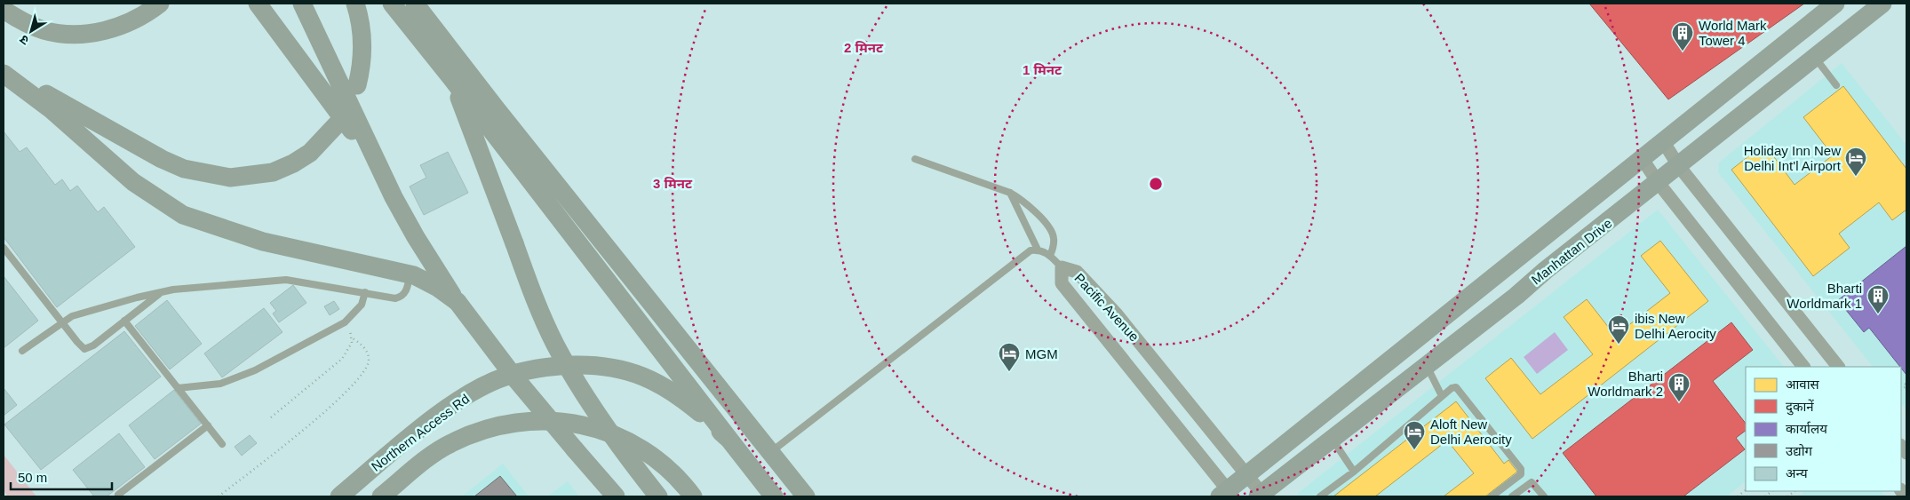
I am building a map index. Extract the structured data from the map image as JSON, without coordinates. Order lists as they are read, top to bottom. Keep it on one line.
{"streets":{"street":["Manhattan Drive","Pacific Avenue","Northern Access Rd"]},"crossings":[["Manhattan Drive","Pacific Avenue"]],"places":{"building":["World Mark Tower 4","Bharti Worldmark 1","Bharti Worldmark 2"],"hotel":["Holiday Inn New Delhi Int'l Airport","ibis New Delhi Aerocity","MGM","Aloft New Delhi Aerocity"]},"legend":["आवास","दुकानें","कार्यालय","उद्योग","अन्य"],"scale_bar":"50 m","north":"bottom left","rings":["2 मिनट","1 मिनट","3 मिनट"]}
